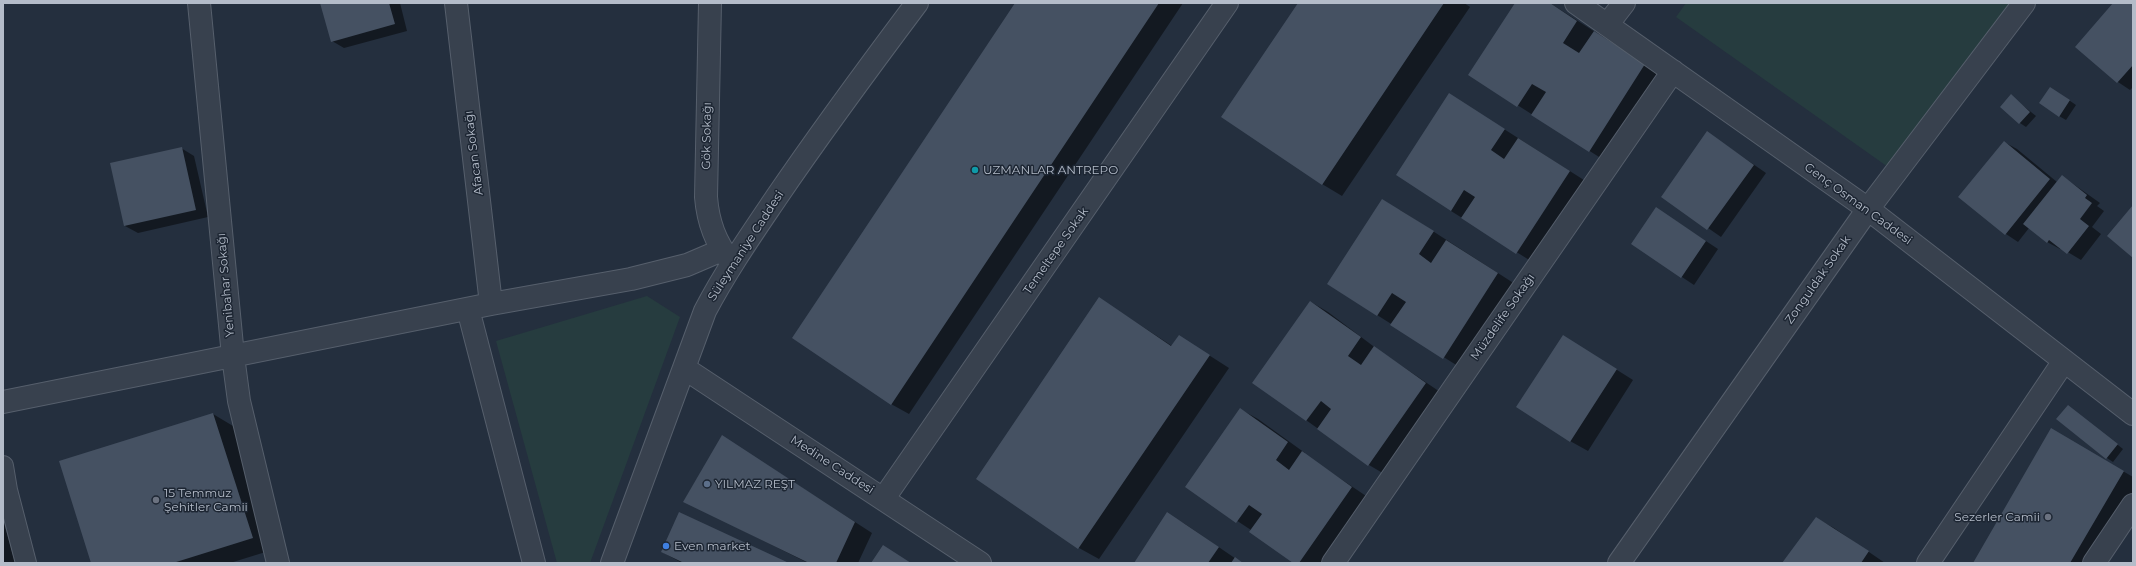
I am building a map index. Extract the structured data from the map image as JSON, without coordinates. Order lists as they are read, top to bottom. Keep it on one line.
{"streets":{"street":["Gök Sokağı","Afacan Sokağı","Genç Osman Caddesi","Süleymaniye Caddesi","Temeltepe Sokak","Zonguldak Sokak","Yenibahar Sokağı","Müzdelife Sokağı","Medine Caddesi"]},"crossings":[["Gök Sokağı","Süleymaniye Caddesi"],["Genç Osman Caddesi","Zonguldak Sokak"],["Genç Osman Caddesi","Müzdelife Sokağı"],["Süleymaniye Caddesi","Medine Caddesi"],["Temeltepe Sokak","Medine Caddesi"]],"places":["UZMANLAR ANTREPO","YILMAZ REŞT","15 Temmuz Şehitler Camii","Sezerler Camii","Even market"]}
